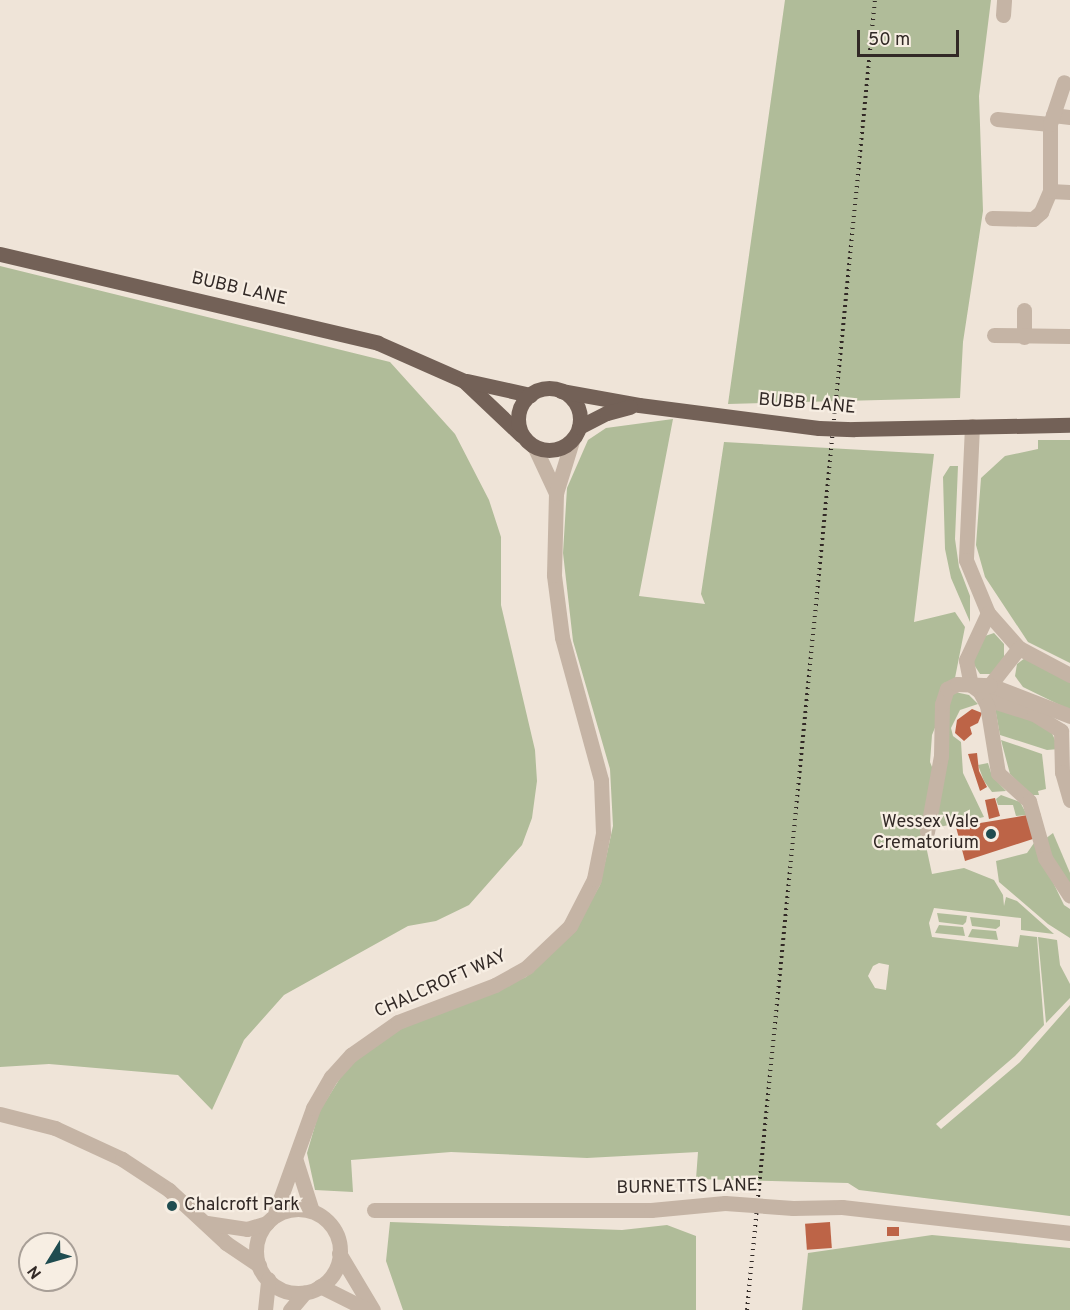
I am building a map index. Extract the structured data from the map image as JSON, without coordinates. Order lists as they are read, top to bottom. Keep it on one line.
{"streets":{"main road":["BUBB LANE"],"street":["CHALCROFT WAY","BURNETTS LANE"]},"crossings":[["BUBB LANE","CHALCROFT WAY"]],"places":["Wessex Vale Crematorium","Chalcroft Park"],"scale_bar":"50 m","north":"bottom left"}
